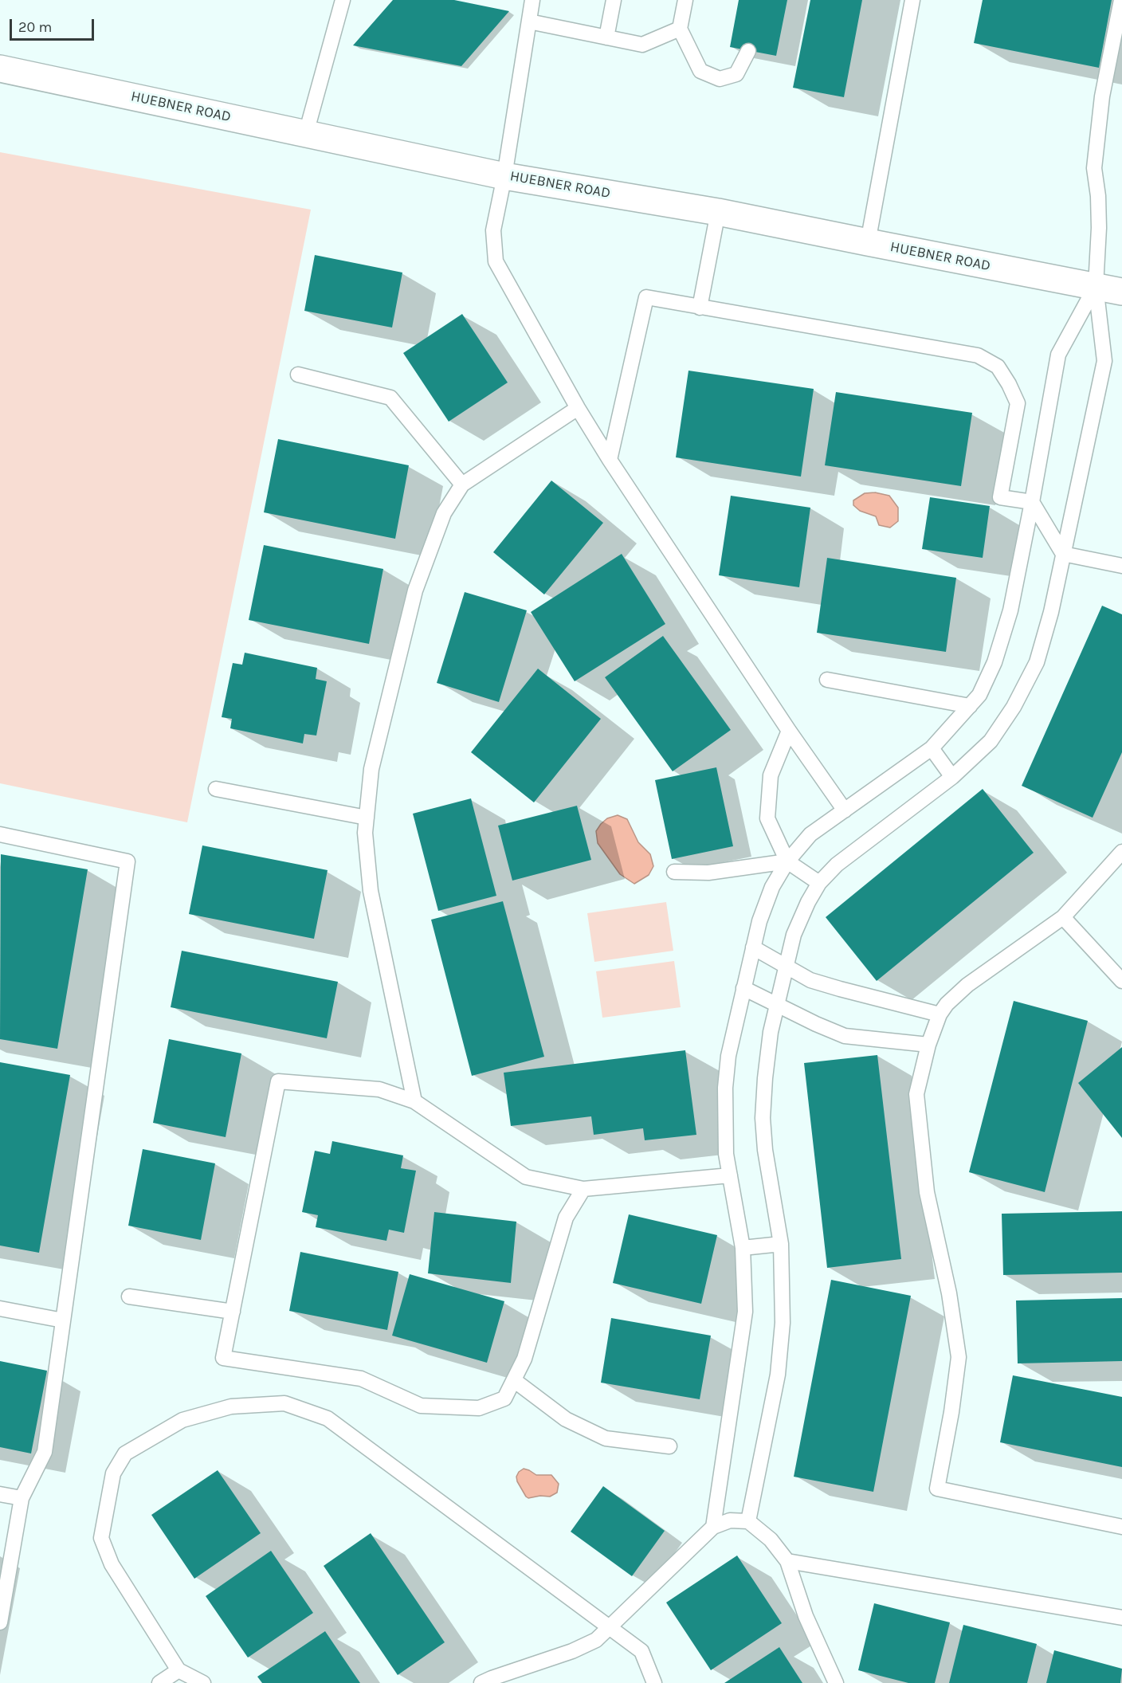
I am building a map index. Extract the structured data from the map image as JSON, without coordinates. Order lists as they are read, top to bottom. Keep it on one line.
{"streets":{"main road":["HUEBNER ROAD"]},"scale_bar":"20 m"}
